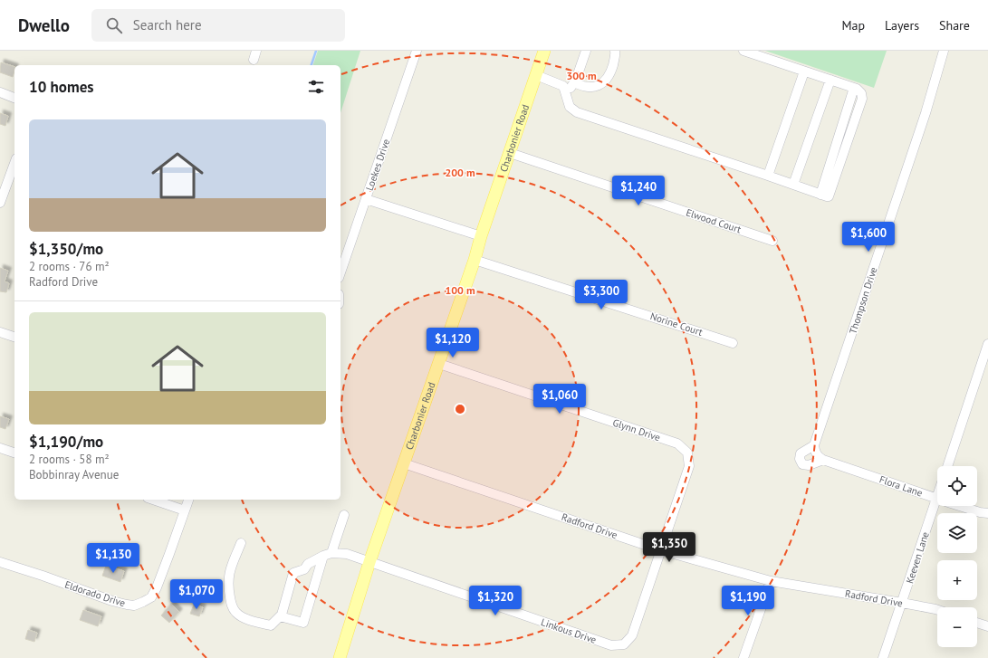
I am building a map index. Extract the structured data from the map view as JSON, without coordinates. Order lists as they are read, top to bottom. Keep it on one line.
{"streets":{"main road":["Charbonier Road"],"street":["Loekes Drive","Elwood Court","Thompson Drive","Norine Court","Glynn Drive","Flora Lane","Radford Drive","Keeven Lane","Eldorado Drive","Linkous Drive"]},"crossings":[["Charbonier Road","Elwood Court"],["Charbonier Road","Norine Court"],["Charbonier Road","Glynn Drive"],["Charbonier Road","Radford Drive"],["Charbonier Road","Linkous Drive"],["Thompson Drive","Flora Lane"],["Glynn Drive","Radford Drive"],["Glynn Drive","Linkous Drive"],["Flora Lane","Keeven Lane"],["Radford Drive","Keeven Lane"],["Radford Drive","Linkous Drive"]],"page":{"header":"Dwello","search":"Search here","nav":["Map","Layers","Share"],"heading":"10 homes","list":[{"name":"$1,350/mo","note":"2 rooms · 76 m² · Radford Drive"},{"name":"$1,190/mo","note":"2 rooms · 58 m² · Bobbinray Avenue"}],"price":["$1,240","$1,600","$3,300","$1,120","$1,060","$1,350","$1,130","$1,070","$1,320","$1,190"],"map_buttons":["+","−"]},"rings":["300 m","200 m","100 m"]}
